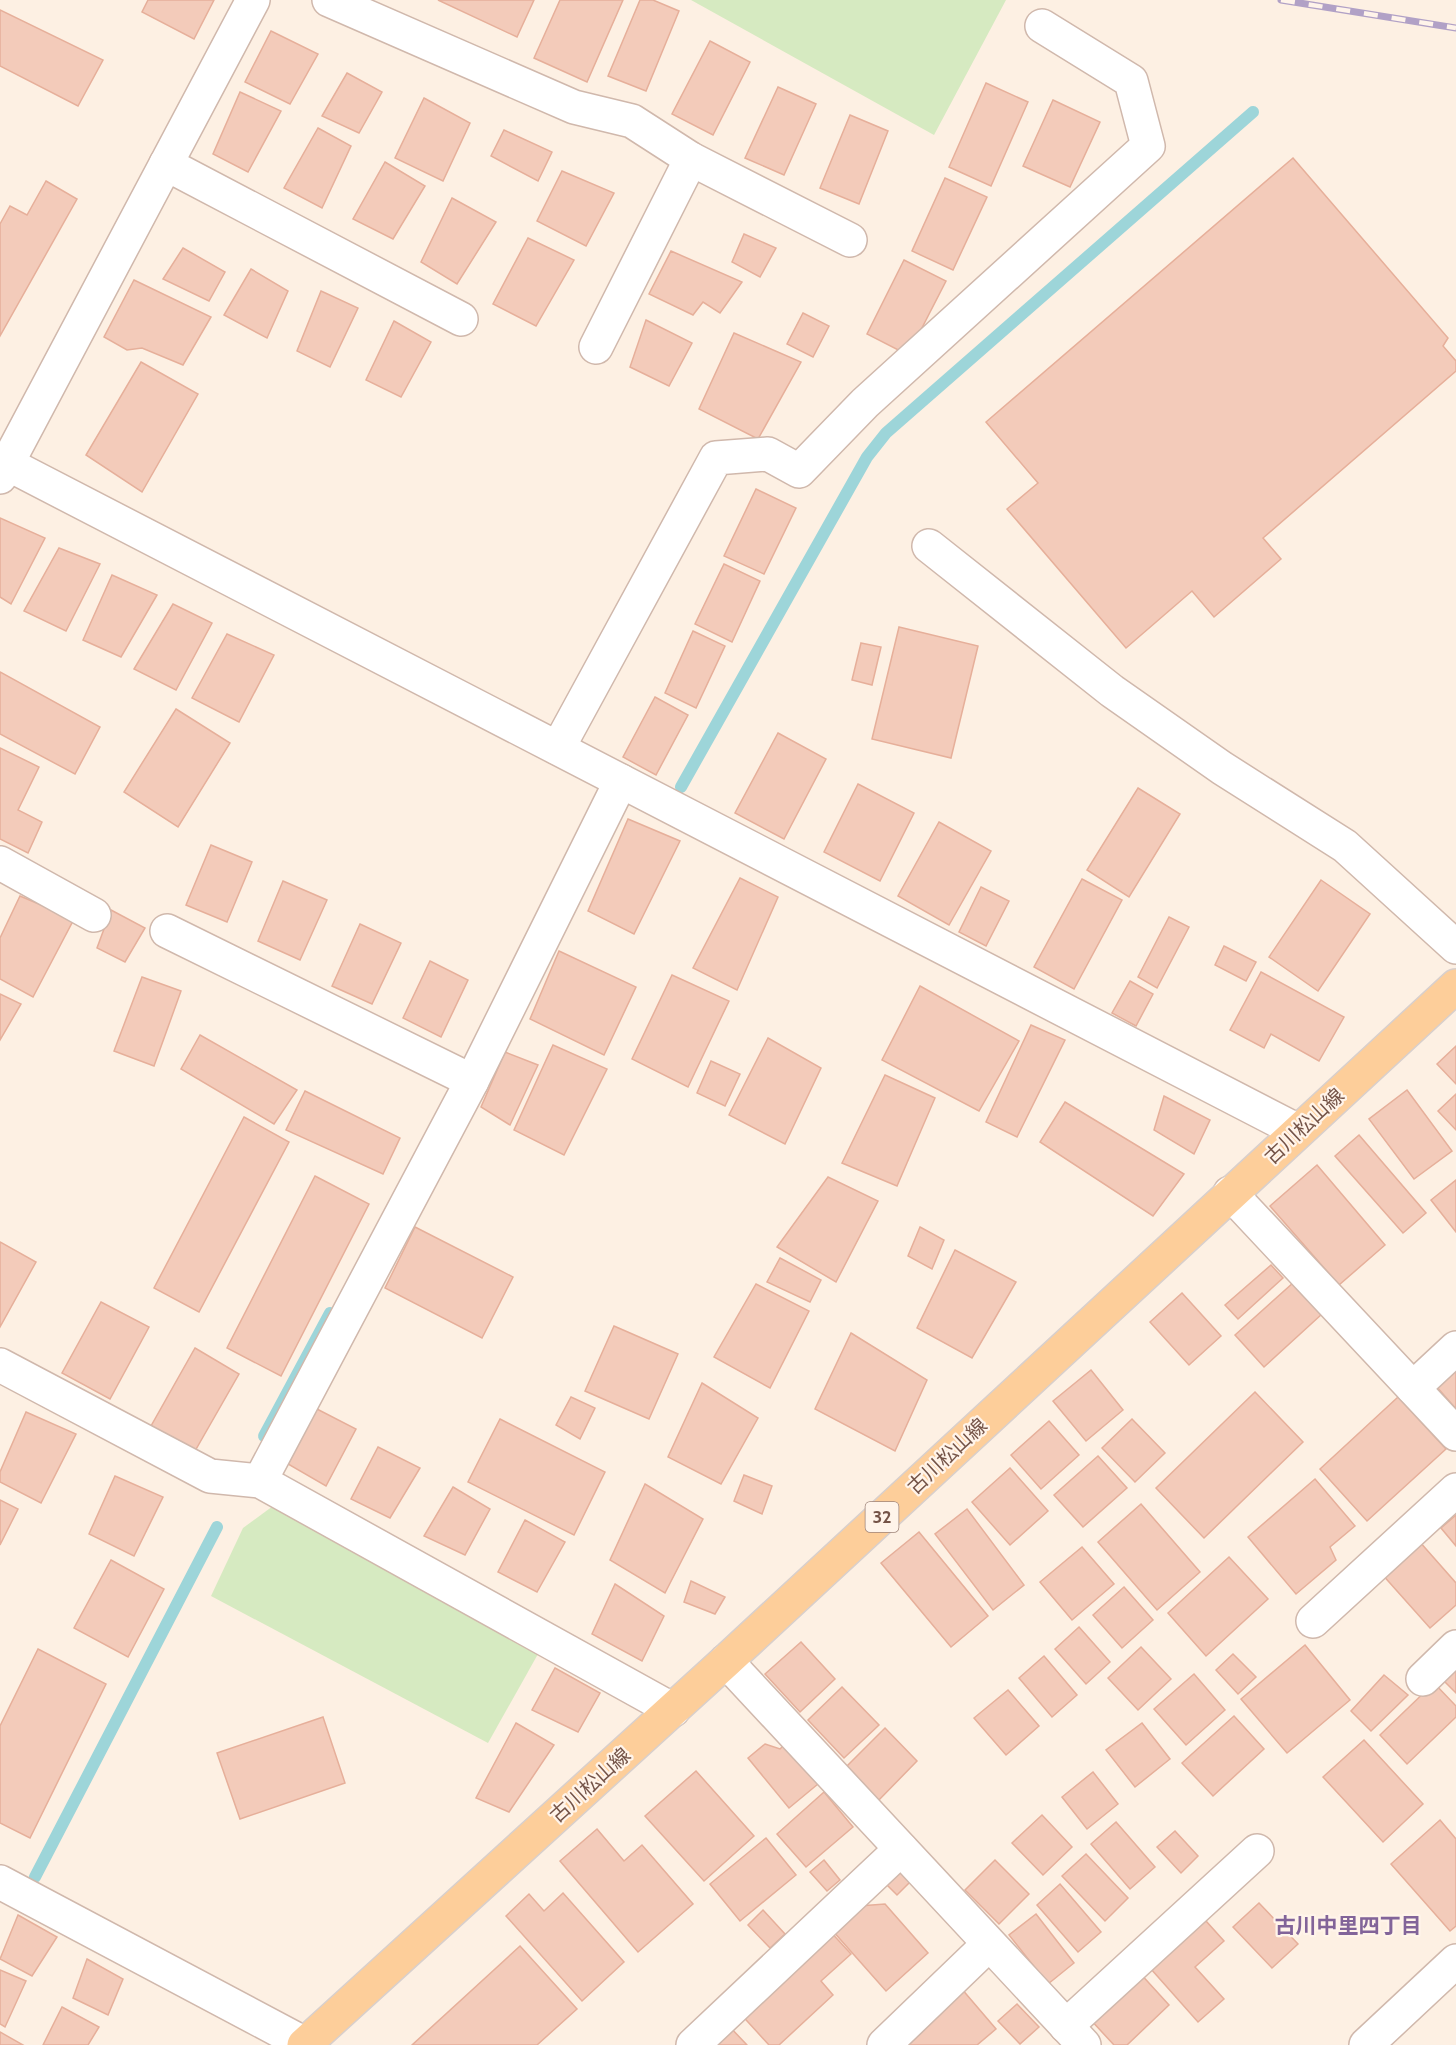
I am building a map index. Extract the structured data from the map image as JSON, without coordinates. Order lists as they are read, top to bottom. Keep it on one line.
{"streets":{"main road":["古川松山線","32"]},"districts":["古川中里四丁目"]}
